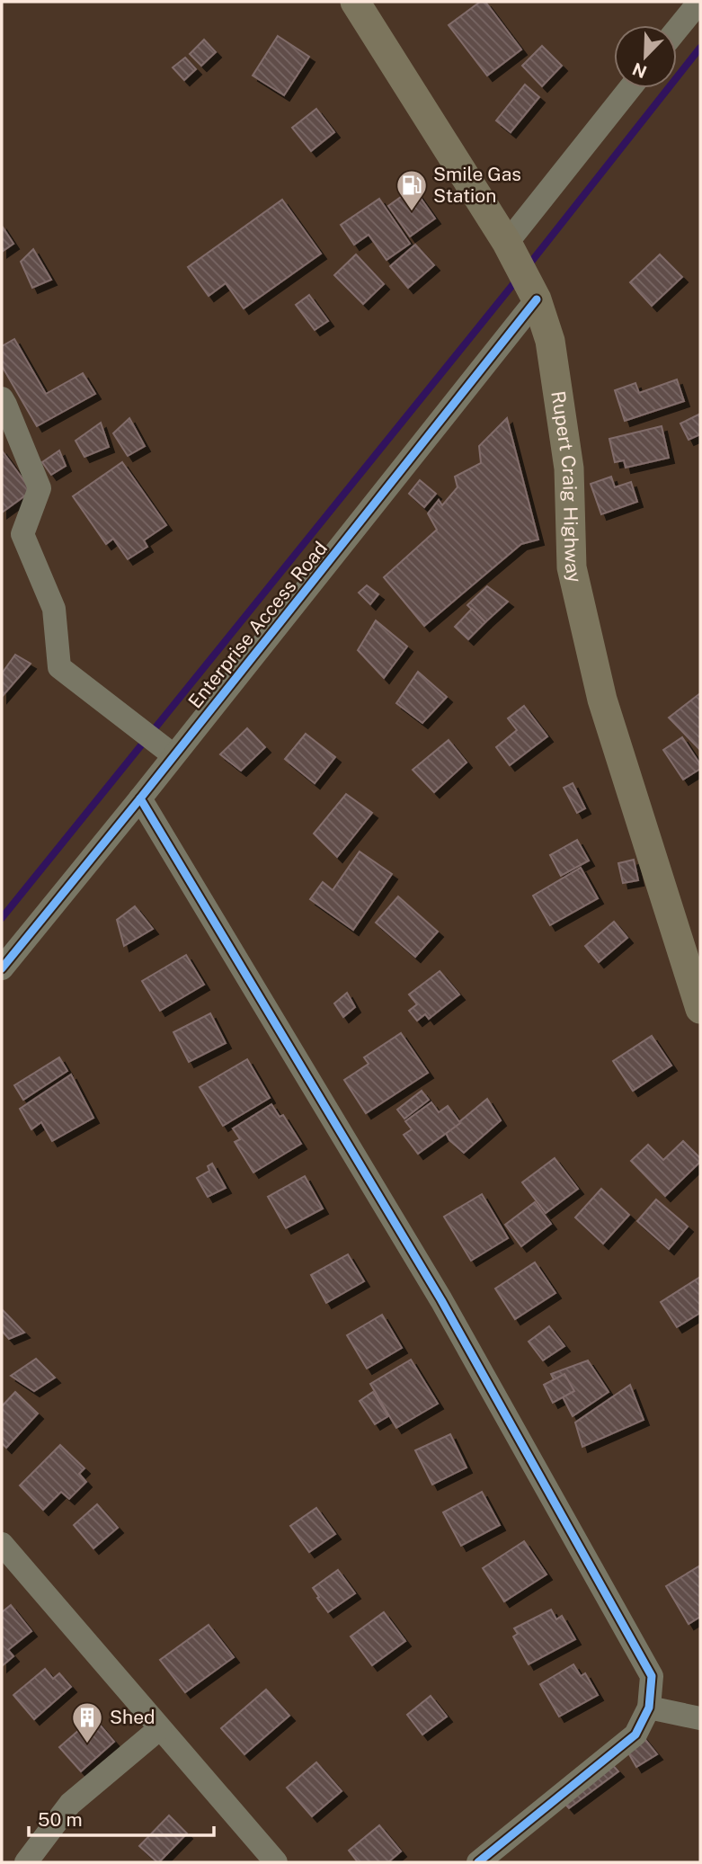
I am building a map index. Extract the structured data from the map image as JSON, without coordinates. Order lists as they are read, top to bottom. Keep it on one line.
{"streets":{"main road":["Rupert Craig Highway"],"street":["Enterprise Access Road"]},"crossings":[["Rupert Craig Highway","Enterprise Access Road"]],"places":{"fuel station":["Smile Gas Station"],"building":["Shed"]},"scale_bar":"50 m","north":"bottom left"}
